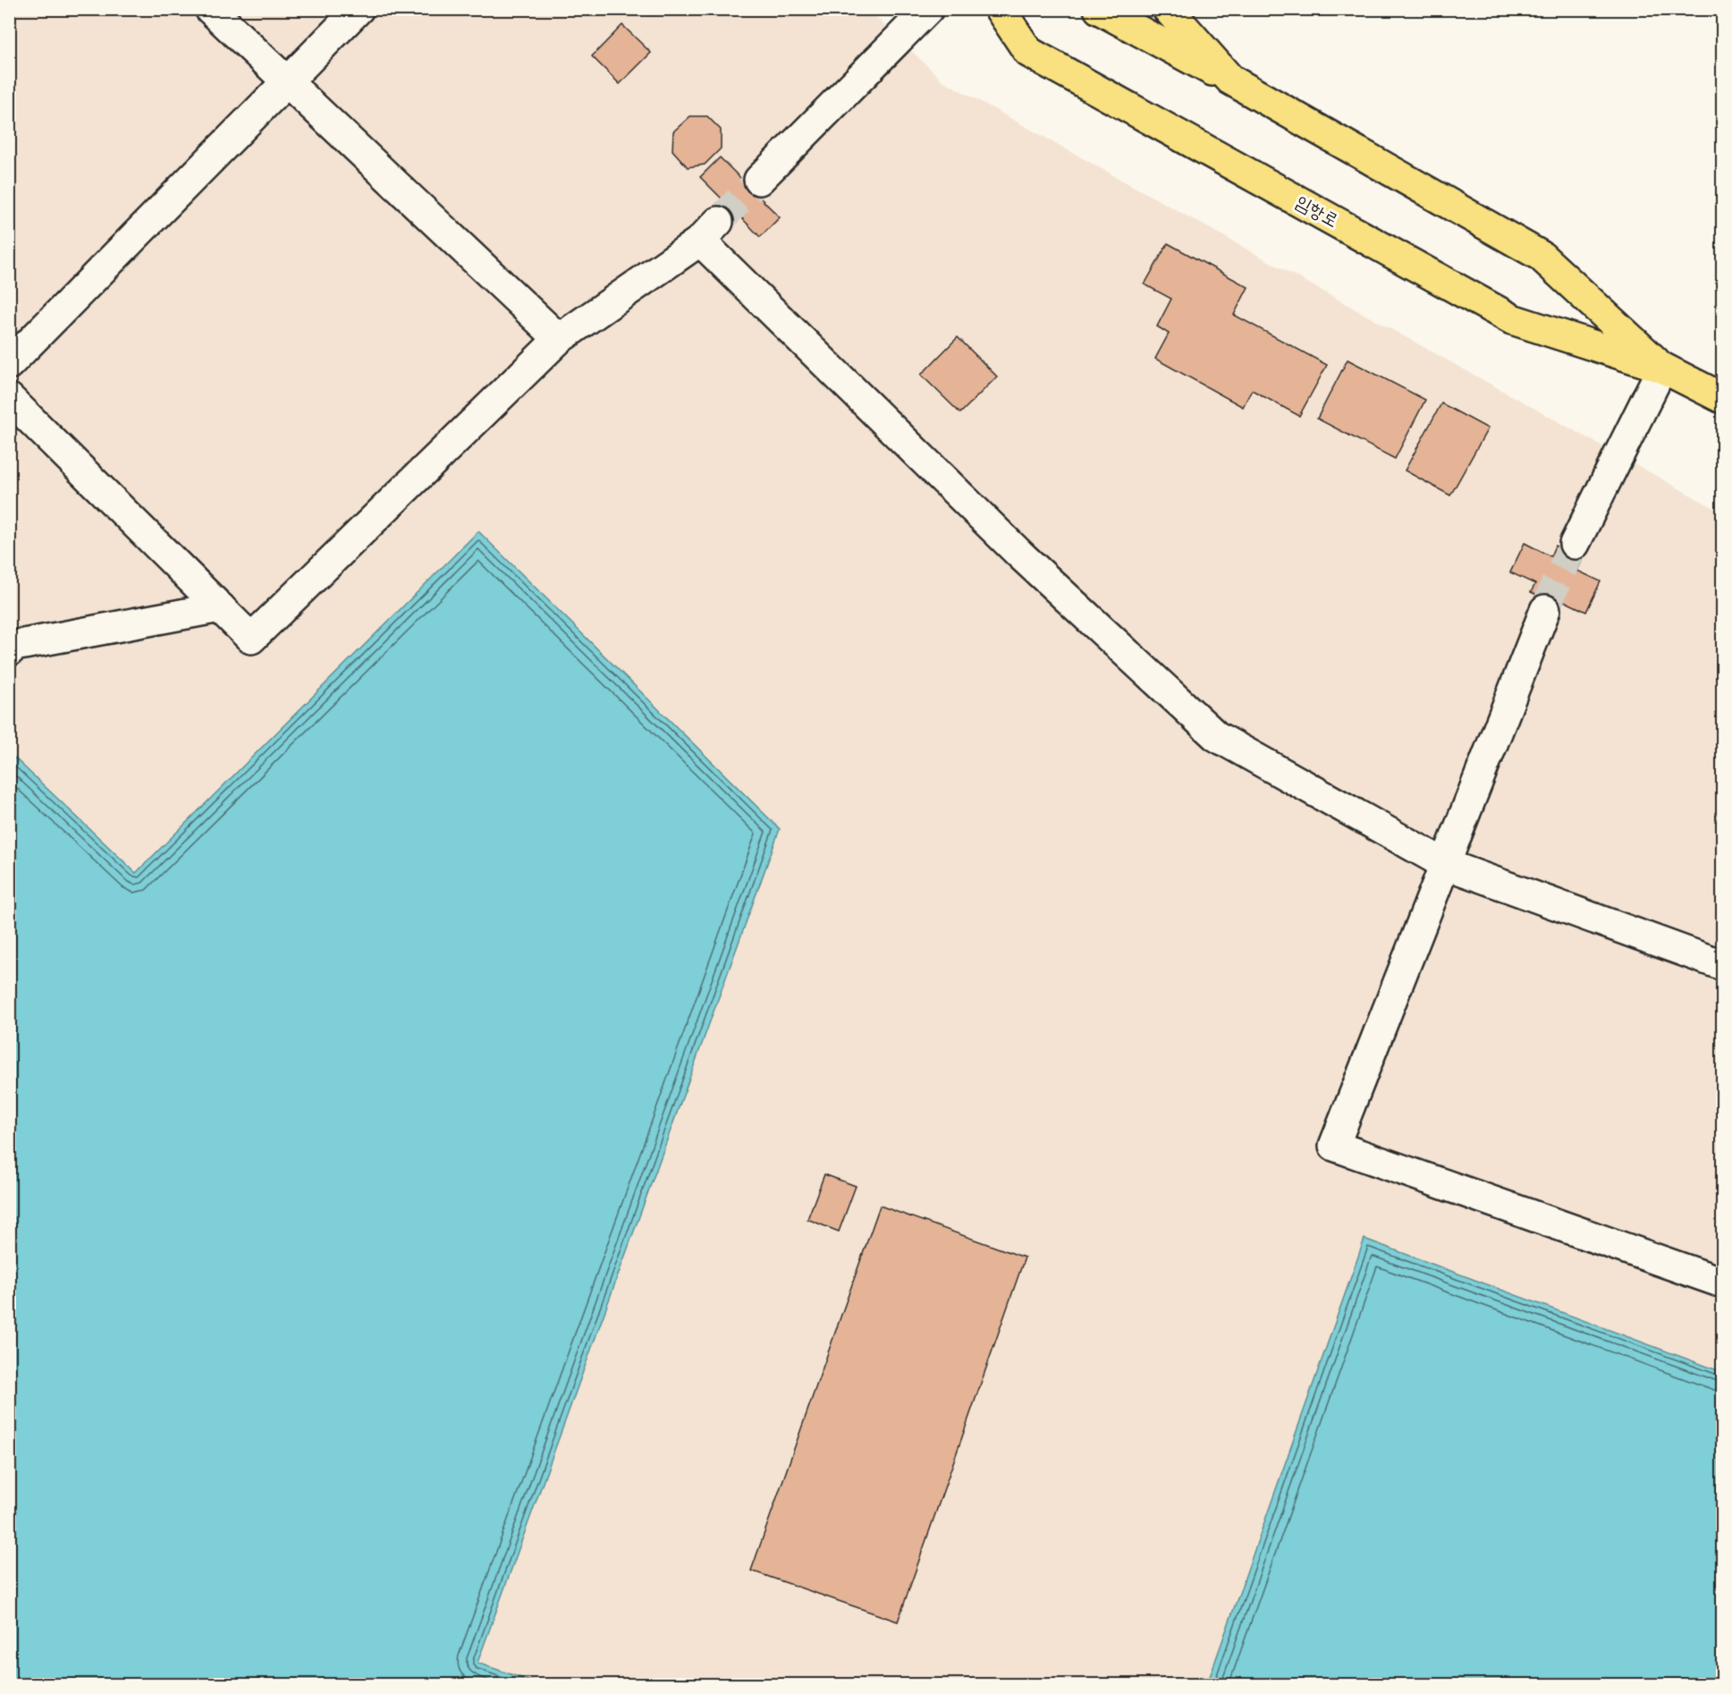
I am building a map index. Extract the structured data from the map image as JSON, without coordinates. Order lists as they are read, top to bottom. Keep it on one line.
{"streets":{"main road":["임항로"]}}
